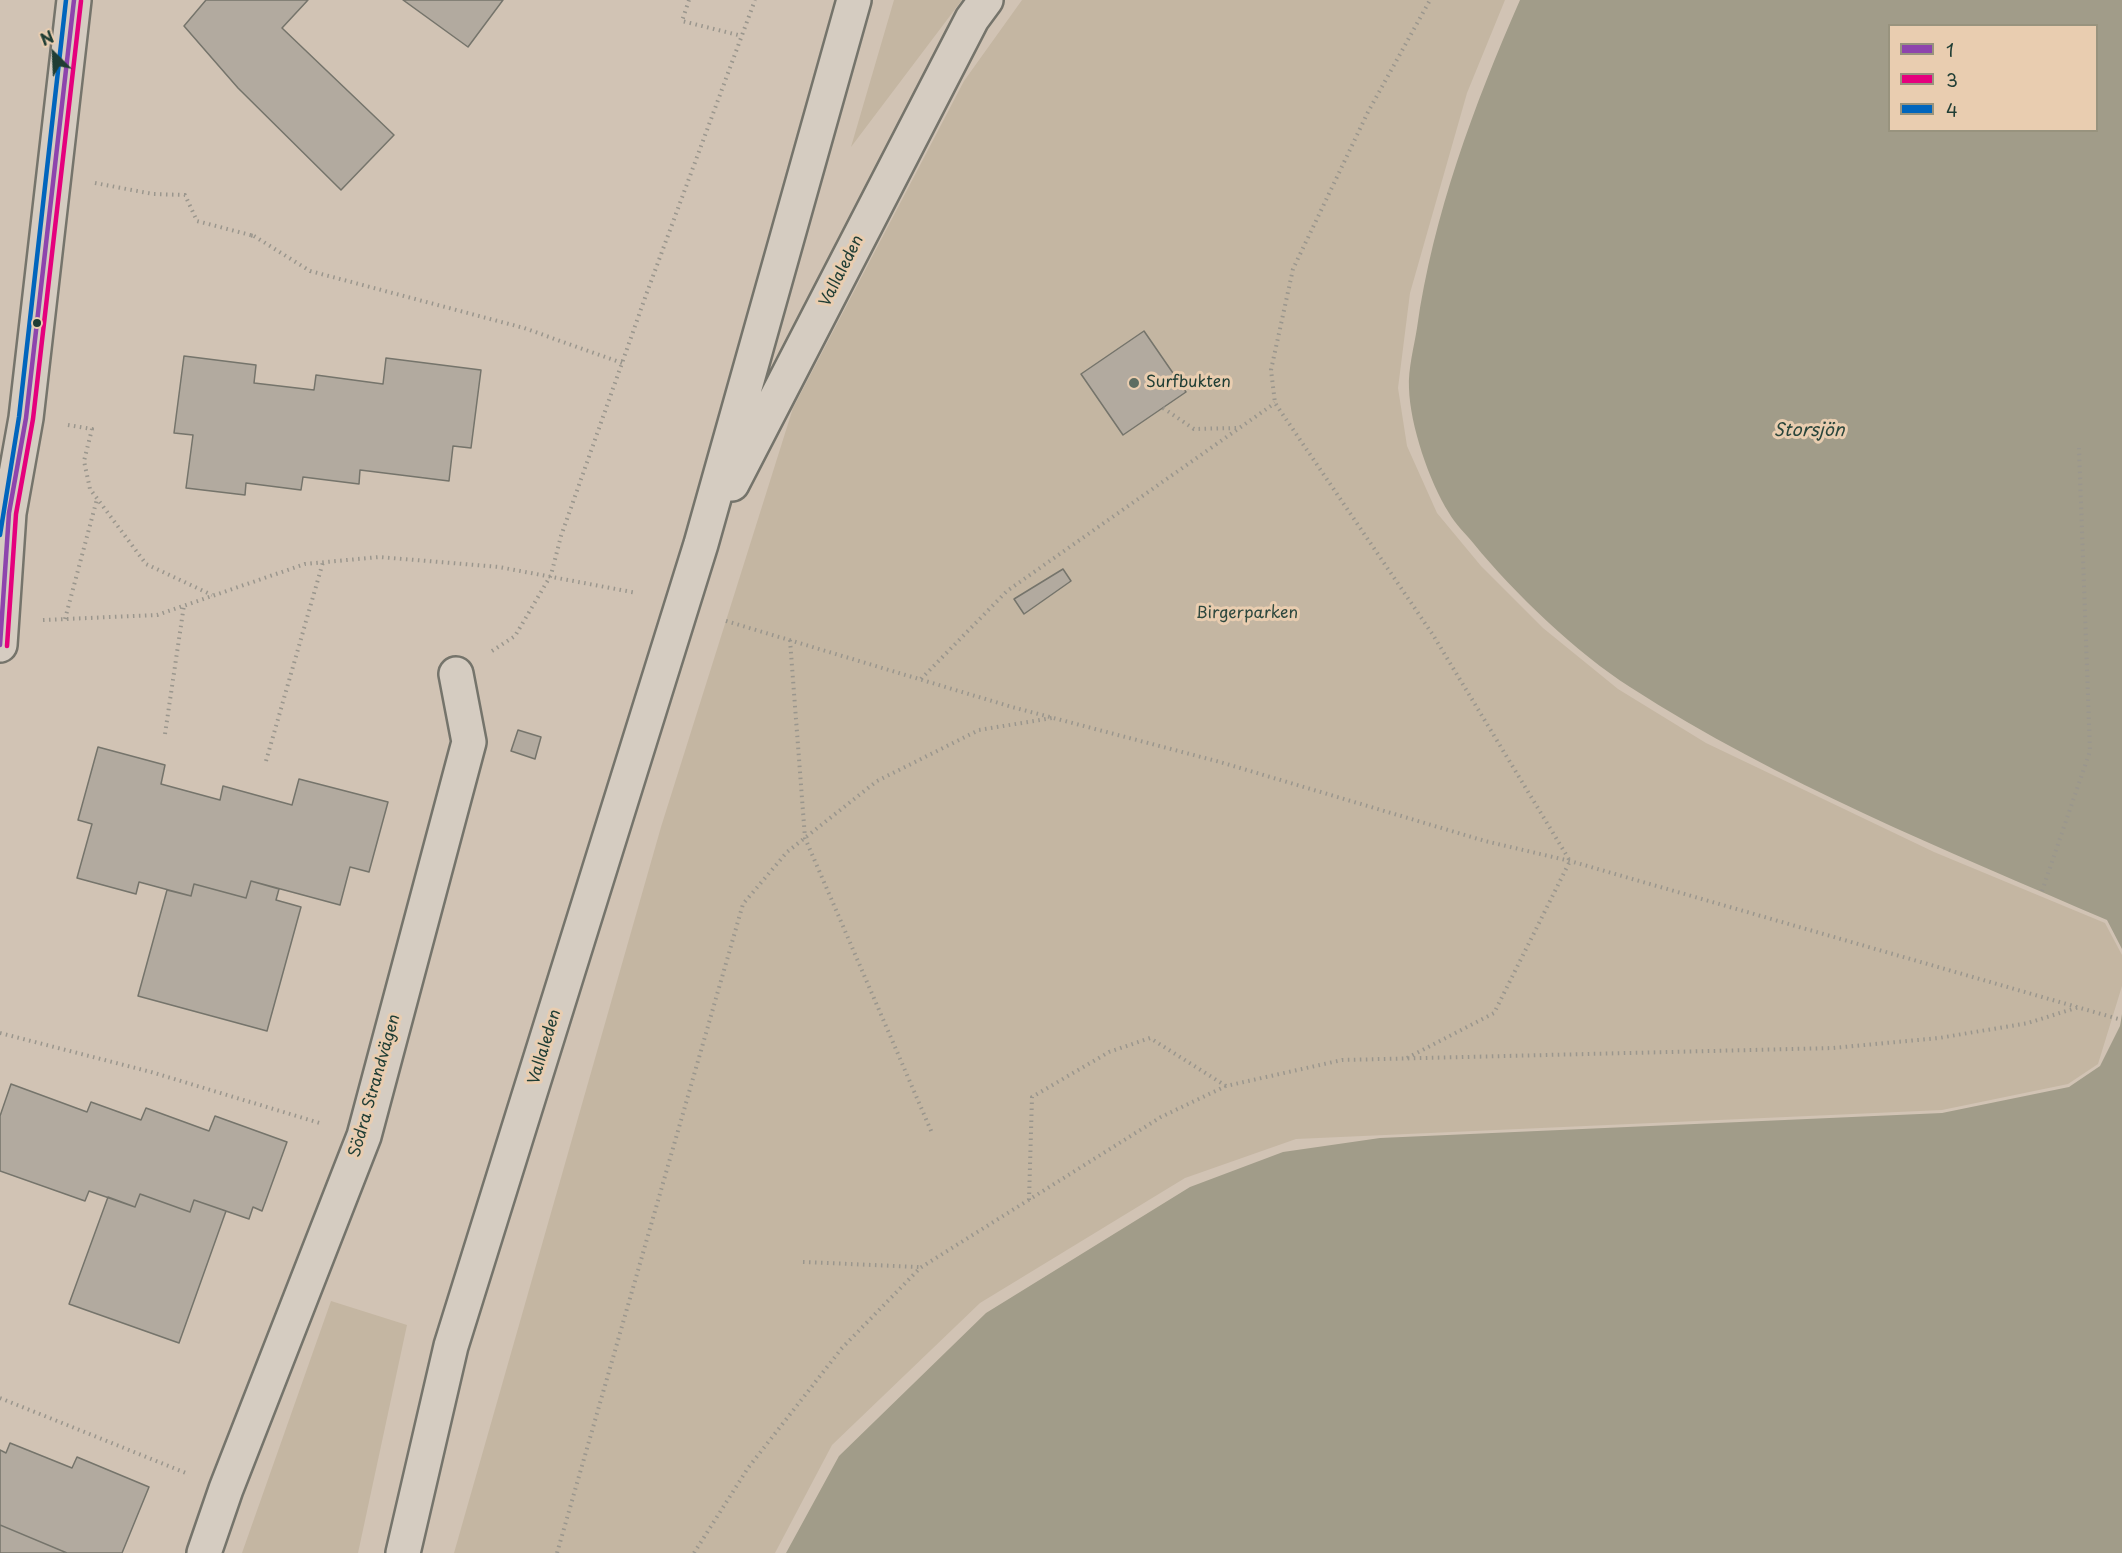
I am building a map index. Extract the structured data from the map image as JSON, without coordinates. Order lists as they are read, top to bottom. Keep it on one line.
{"streets":{"main road":["Vallaleden","Södra Strandvägen"]},"water":["Storsjön"],"parks":["Birgerparken"],"places":["Surfbukten"],"lines":["transit line 1","transit line 4","transit line 3"],"legend":["1","3","4"],"north":"top left"}
